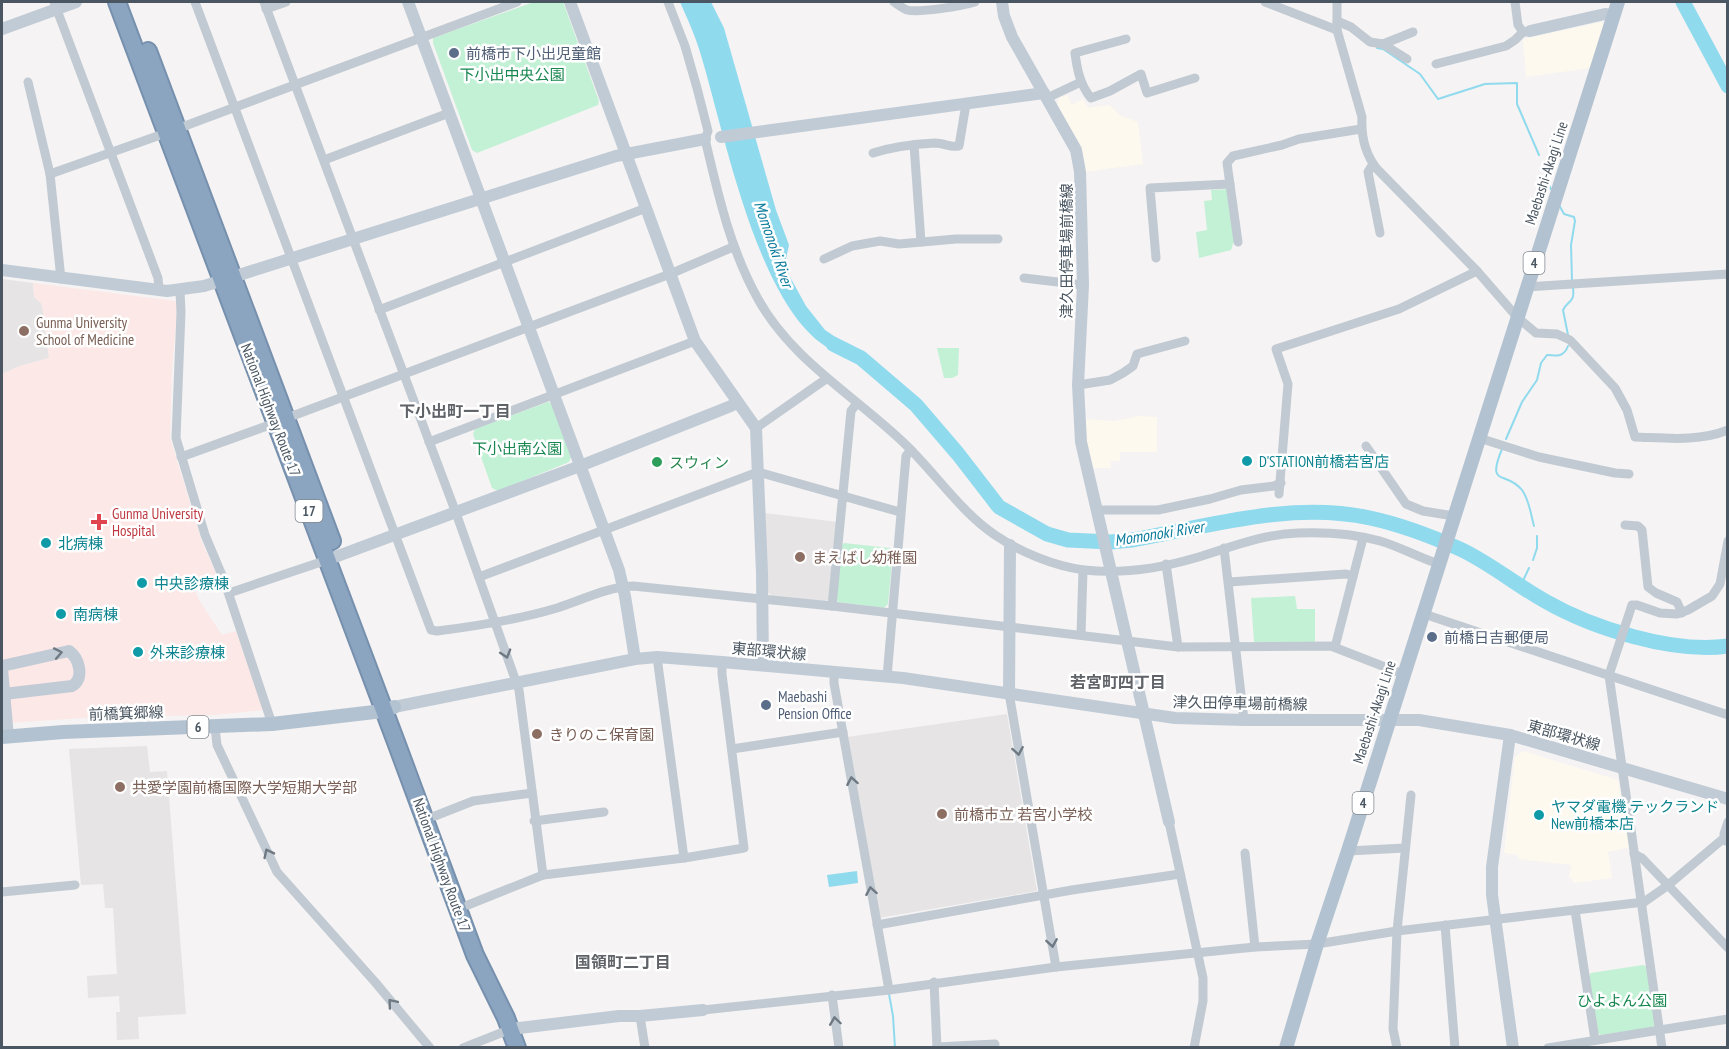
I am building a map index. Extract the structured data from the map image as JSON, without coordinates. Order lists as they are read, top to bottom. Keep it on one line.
{"streets":{"highway":["National Highway Route 17","17"],"main road":["Maebashi-Akagi Line","4","前橋箕郷線","6"],"street":["津久田停車場前橋線","東部環状線"]},"crossings":[["Maebashi-Akagi Line","津久田停車場前橋線"],["Maebashi-Akagi Line","4"],["Maebashi-Akagi Line","東部環状線"],["津久田停車場前橋線","東部環状線"],["National Highway Route 17","東部環状線"],["National Highway Route 17","前橋箕郷線"],["東部環状線","前橋箕郷線"]],"districts":["下小出町一丁目","若宮町四丁目","国領町二丁目"],"water":["Momonoki River"],"parks":["下小出中央公園","下小出南公園","ひよよん公園"],"places":{"other":["前橋市下小出児童館","Gunma University School of Medicine","D'STATION前橋若宮店","スウィン","北病棟","まえばし幼稚園","中央診療棟","南病棟","前橋日吉郵便局","外来診療棟","Maebashi Pension Office","きりのこ保育園","共愛学園前橋国際大学短期大学部","前橋市立 若宮小学校","ヤマダ電機 テックランド New前橋本店"],"health":["Gunma University Hospital"]}}
